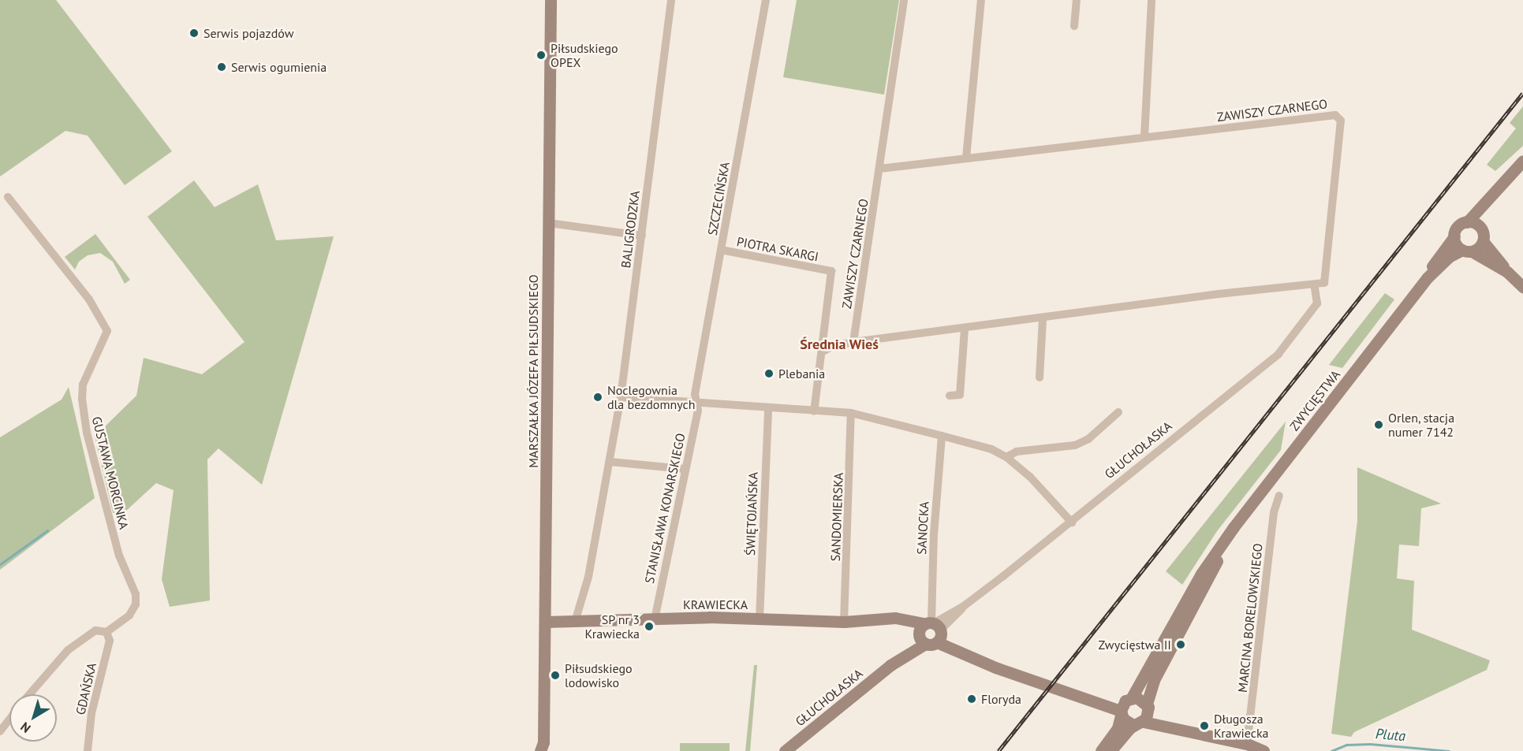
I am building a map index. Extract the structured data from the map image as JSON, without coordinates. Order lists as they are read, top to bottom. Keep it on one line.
{"streets":{"main road":["MARSZAŁKA JÓZEFA PIŁSUDSKIEGO","ZWYCIĘSTWA","GŁUCHOŁASKA","KRAWIECKA"],"street":["ZAWISZY CZARNEGO","SZCZECIŃSKA","BALIGRODZKA","PIOTRA SKARGI","GUSTAWA MORCINKA","STANISŁAWA KONARSKIEGO","ŚWIĘTOJAŃSKA","SANDOMIERSKA","SANOCKA","MARCINA BORELOWSKIEGO","GDAŃSKA"]},"crossings":[["ZAWISZY CZARNEGO","GŁUCHOŁASKA"],["SZCZECIŃSKA","PIOTRA SKARGI"],["SZCZECIŃSKA","STANISŁAWA KONARSKIEGO"],["BALIGRODZKA","KRAWIECKA"],["MARSZAŁKA JÓZEFA PIŁSUDSKIEGO","KRAWIECKA"],["ZWYCIĘSTWA","KRAWIECKA"],["GŁUCHOŁASKA","SANOCKA"],["GŁUCHOŁASKA","KRAWIECKA"],["GUSTAWA MORCINKA","GDAŃSKA"],["STANISŁAWA KONARSKIEGO","KRAWIECKA"],["ŚWIĘTOJAŃSKA","KRAWIECKA"],["SANDOMIERSKA","KRAWIECKA"],["SANOCKA","KRAWIECKA"]],"districts":["Średnia Wieś"],"water":["Pluta"],"places":["Serwis pojazdów","Piłsudskiego OPEX","Serwis ogumienia","Plebania","Noclegownia dla bezdomnych","Orlen, stacja numer 7142","SP nr 3 Krawiecka","Zwycięstwa II","Piłsudskiego lodowisko","Floryda","Długosza Krawiecka"],"north":"bottom left"}
